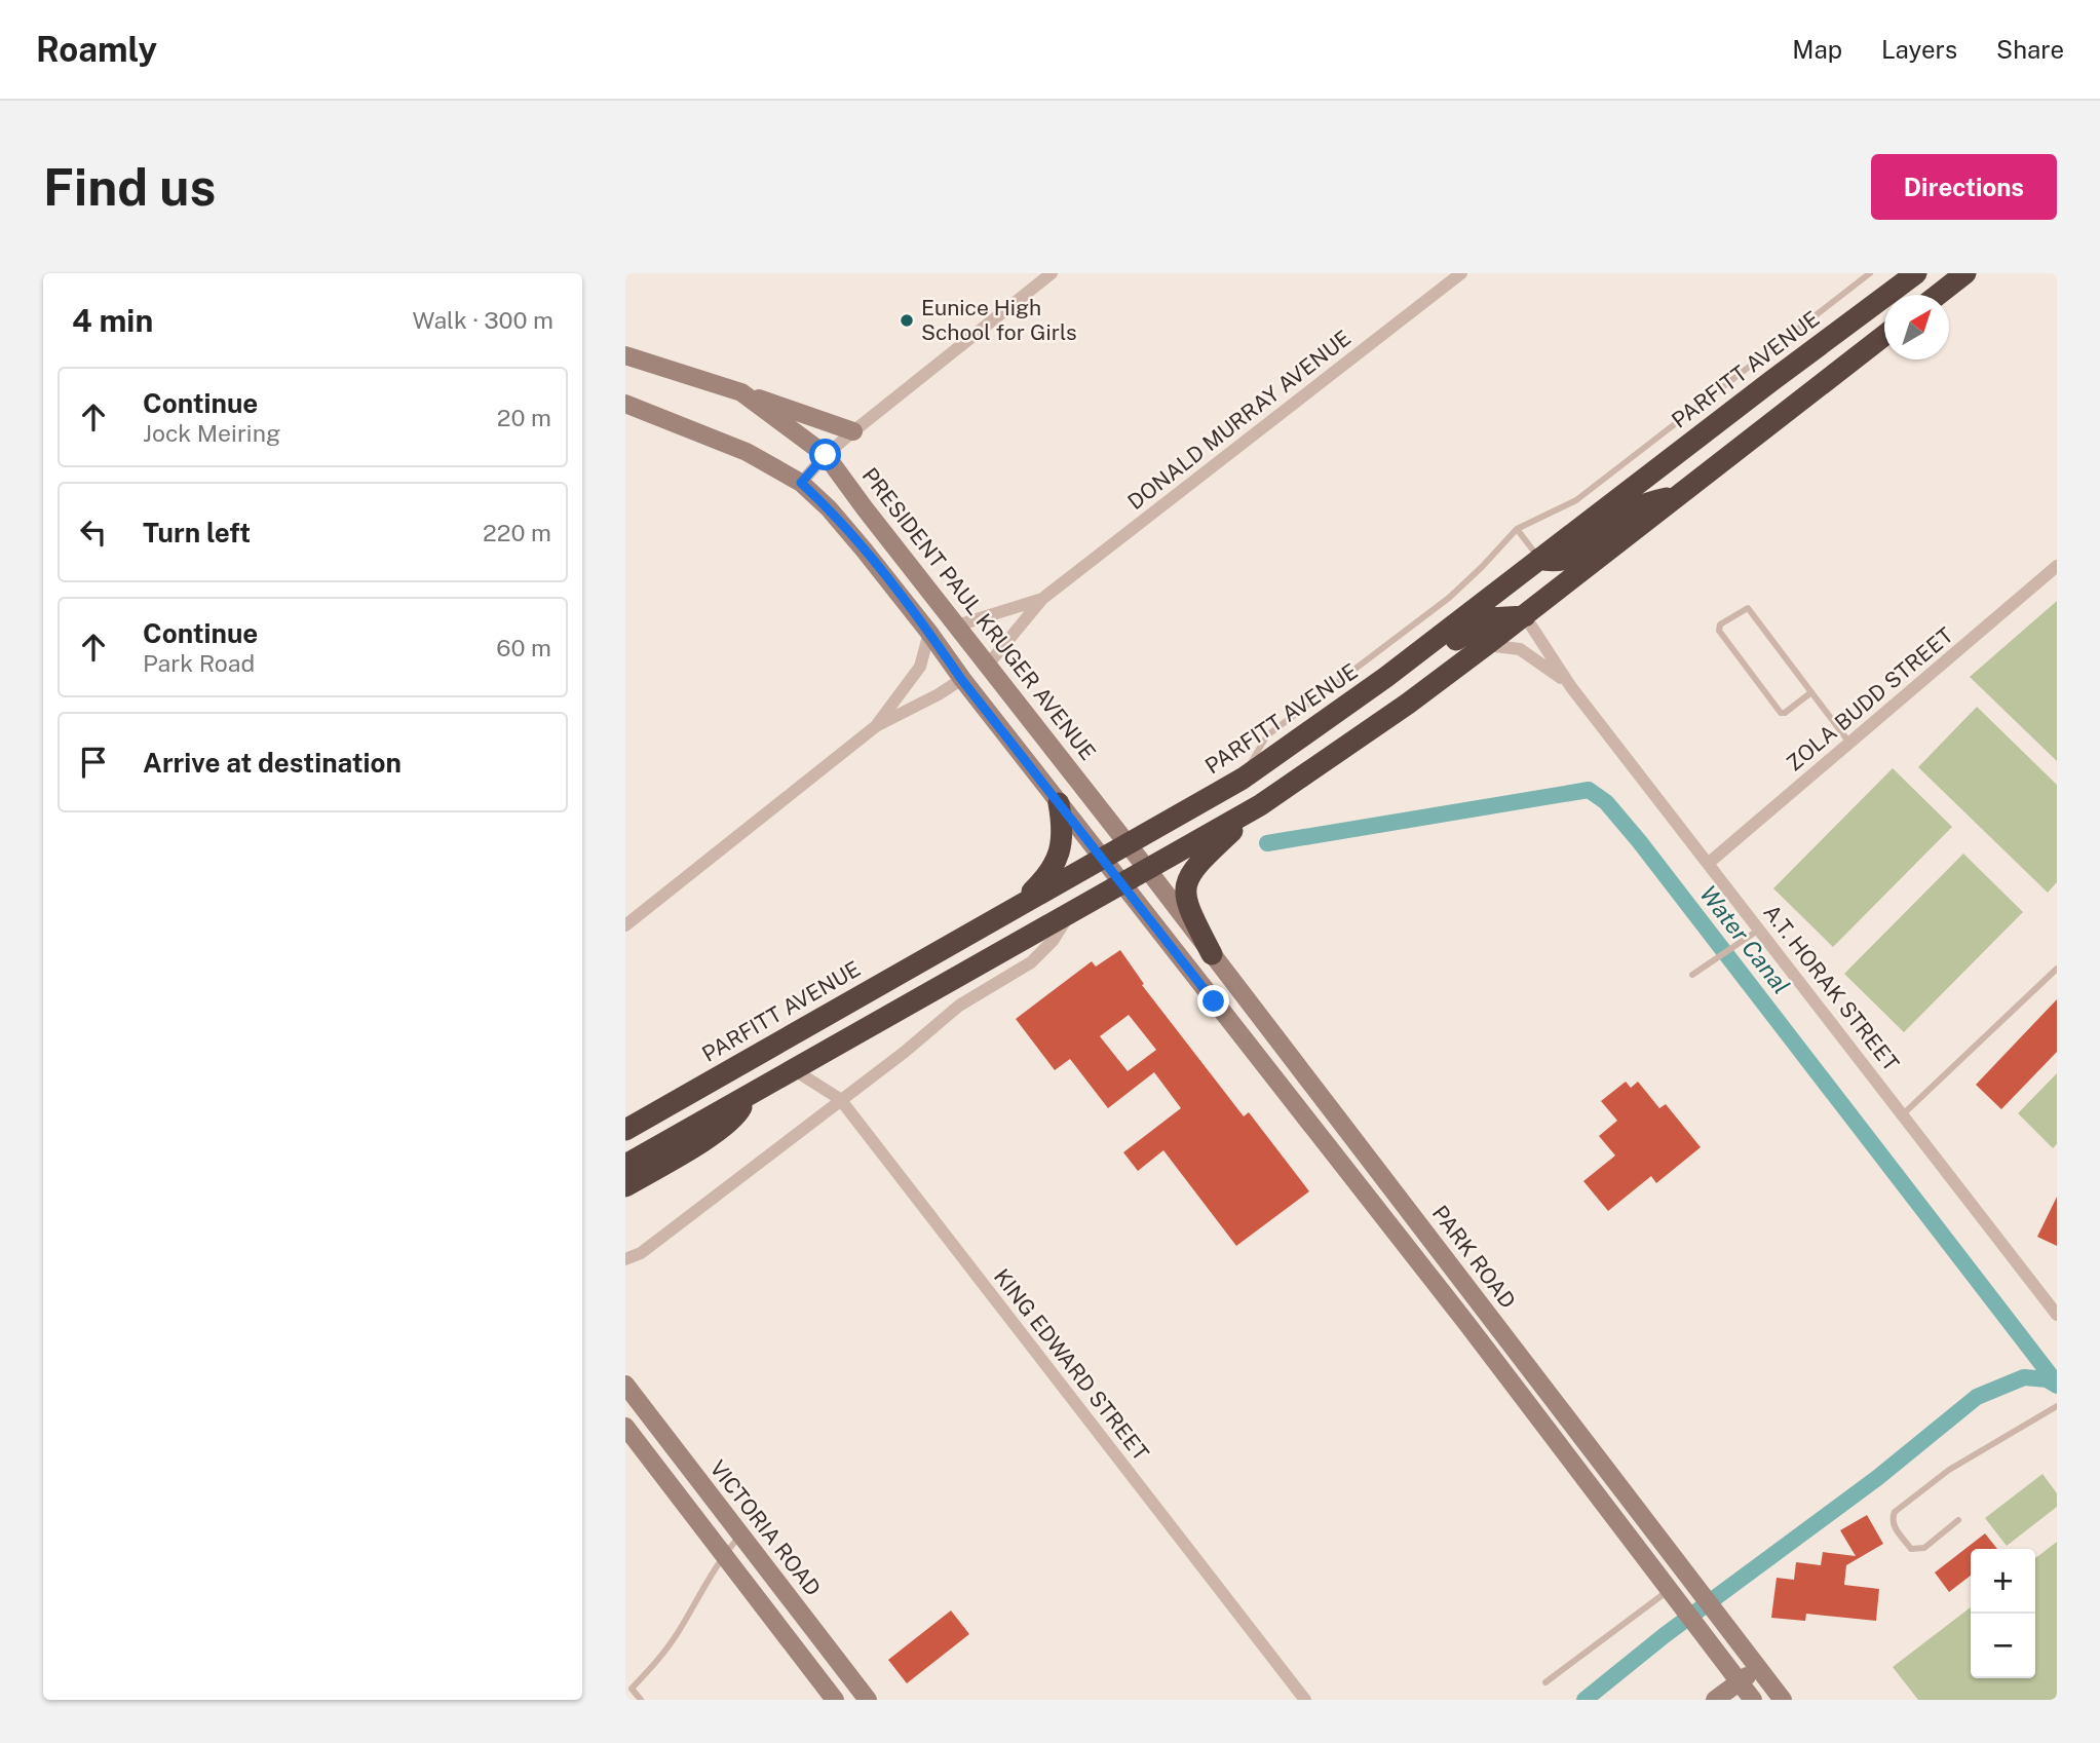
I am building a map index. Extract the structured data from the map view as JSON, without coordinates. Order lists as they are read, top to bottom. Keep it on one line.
{"streets":{"highway":["PARFITT AVENUE"],"street":["DONALD MURRAY AVENUE","PRESIDENT PAUL KRUGER AVENUE","ZOLA BUDD STREET","A.T. HORAK STREET","PARK ROAD","KING EDWARD STREET","VICTORIA ROAD"]},"crossings":[["PARFITT AVENUE","PRESIDENT PAUL KRUGER AVENUE"],["PARFITT AVENUE","PARK ROAD"],["DONALD MURRAY AVENUE","PRESIDENT PAUL KRUGER AVENUE"],["PRESIDENT PAUL KRUGER AVENUE","PARK ROAD"],["ZOLA BUDD STREET","A.T. HORAK STREET"]],"water":["Water Canal"],"places":["Eunice High School for Girls"],"north":"top right","page":{"header":"Roamly","nav":["Map","Layers","Share"],"buttons":"Directions","title":"Find us","heading":["4 min","Walk · 300 m"],"list":[["Continue","Jock Meiring","20 m"],["Turn left","220 m"],["Continue","Park Road","60 m"],"Arrive at destination"],"map_buttons":["+","−"]}}
